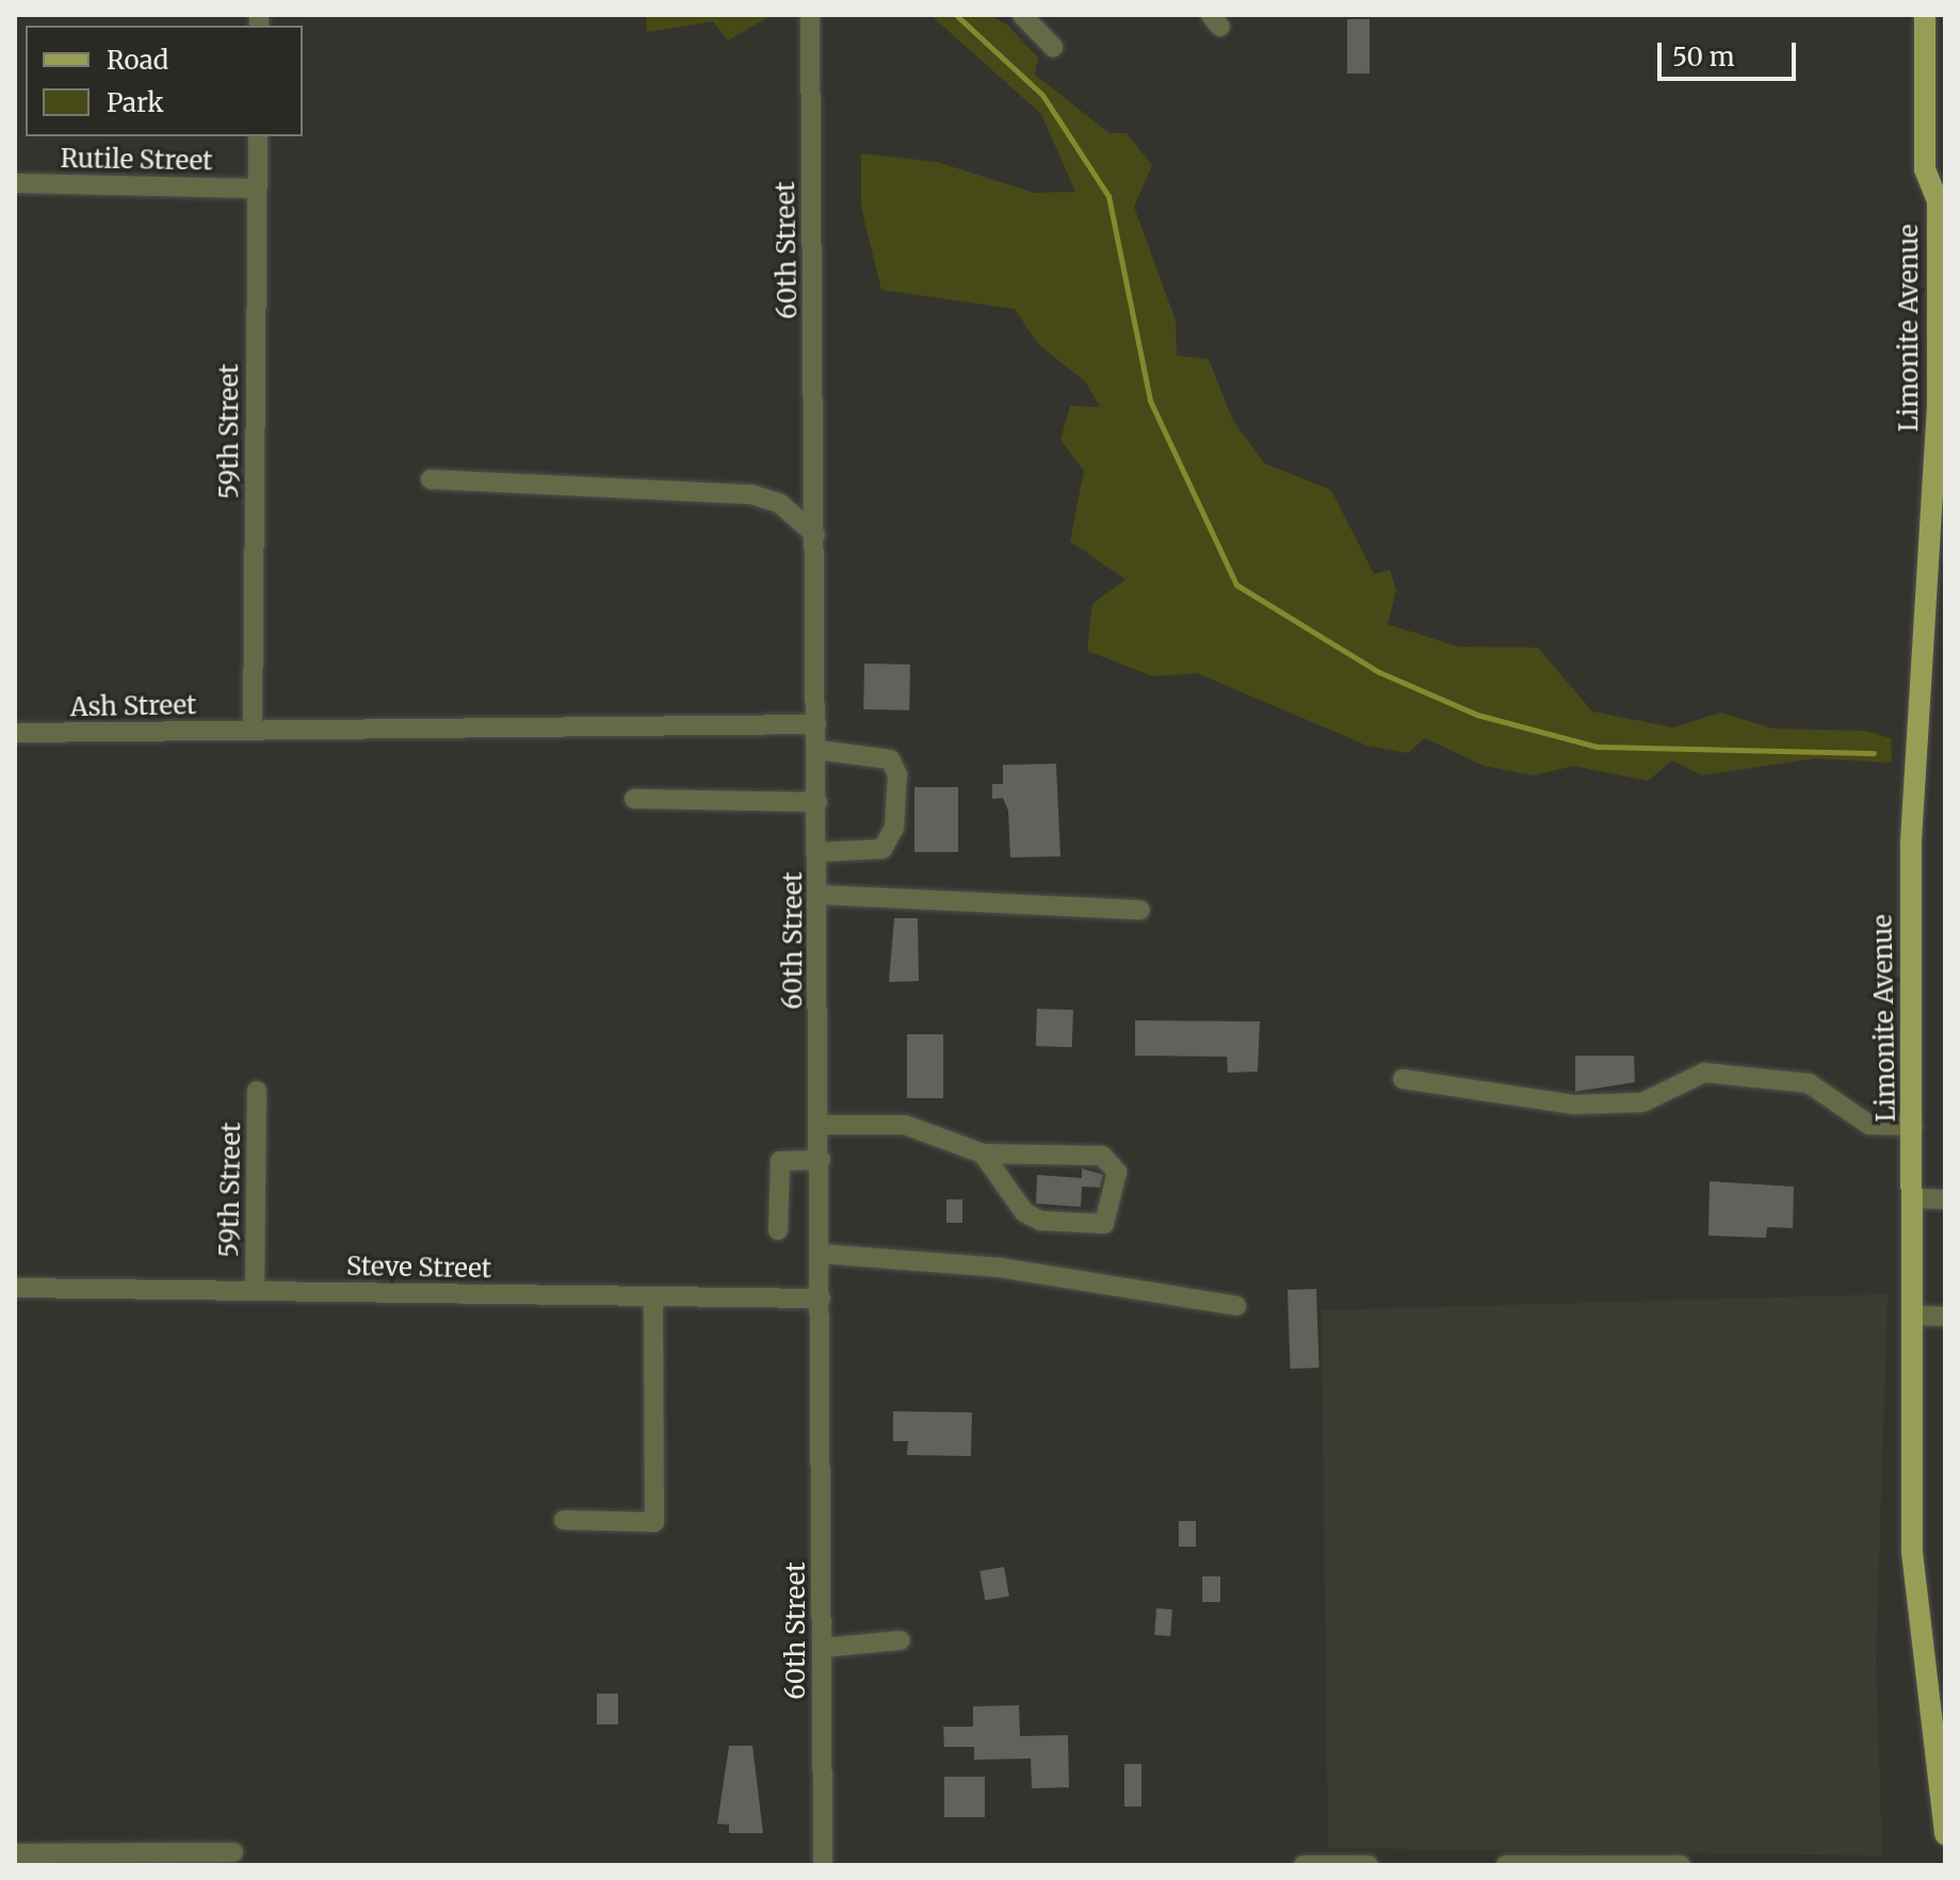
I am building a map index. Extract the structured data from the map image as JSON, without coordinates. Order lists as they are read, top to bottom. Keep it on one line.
{"streets":{"main road":["Limonite Avenue"],"street":["Rutile Street","60th Street","59th Street","Ash Street","Steve Street"]},"crossings":[["Rutile Street","59th Street"],["60th Street","Ash Street"],["60th Street","Steve Street"],["59th Street","Ash Street"],["59th Street","Steve Street"]],"legend":["Road","Park"],"scale_bar":"50 m"}
